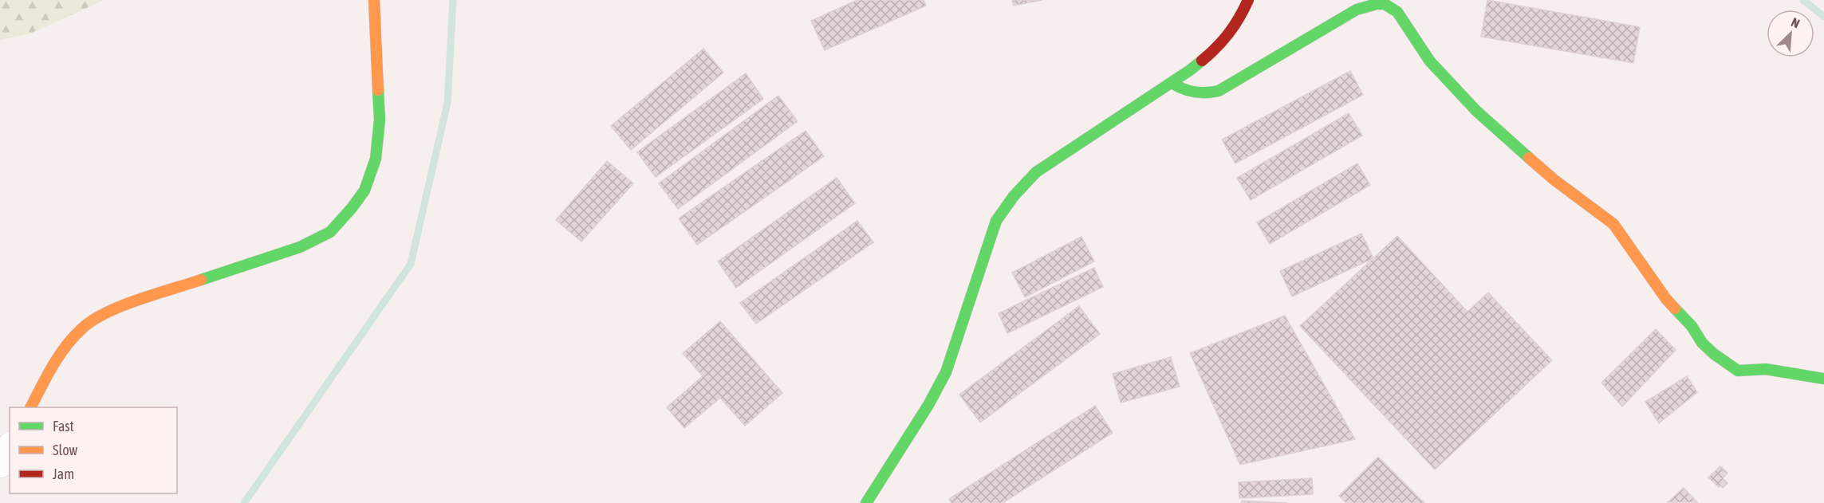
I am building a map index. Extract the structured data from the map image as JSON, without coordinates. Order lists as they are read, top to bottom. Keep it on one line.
{"legend":["Fast","Slow","Jam"],"north":"top right"}
